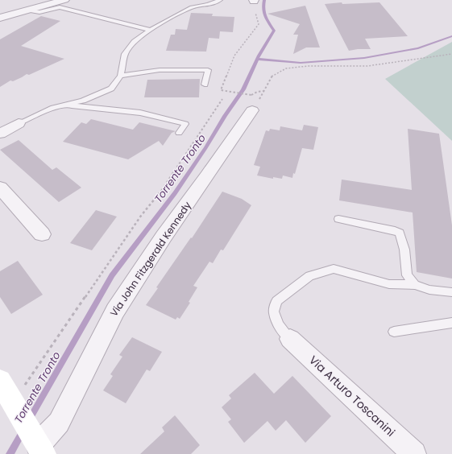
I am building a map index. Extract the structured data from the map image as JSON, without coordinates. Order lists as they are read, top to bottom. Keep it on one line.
{"streets":{"street":["Via John Fitzgerald Kennedy","Via Arturo Toscanini"]},"water":["Torrente Tronto"]}
